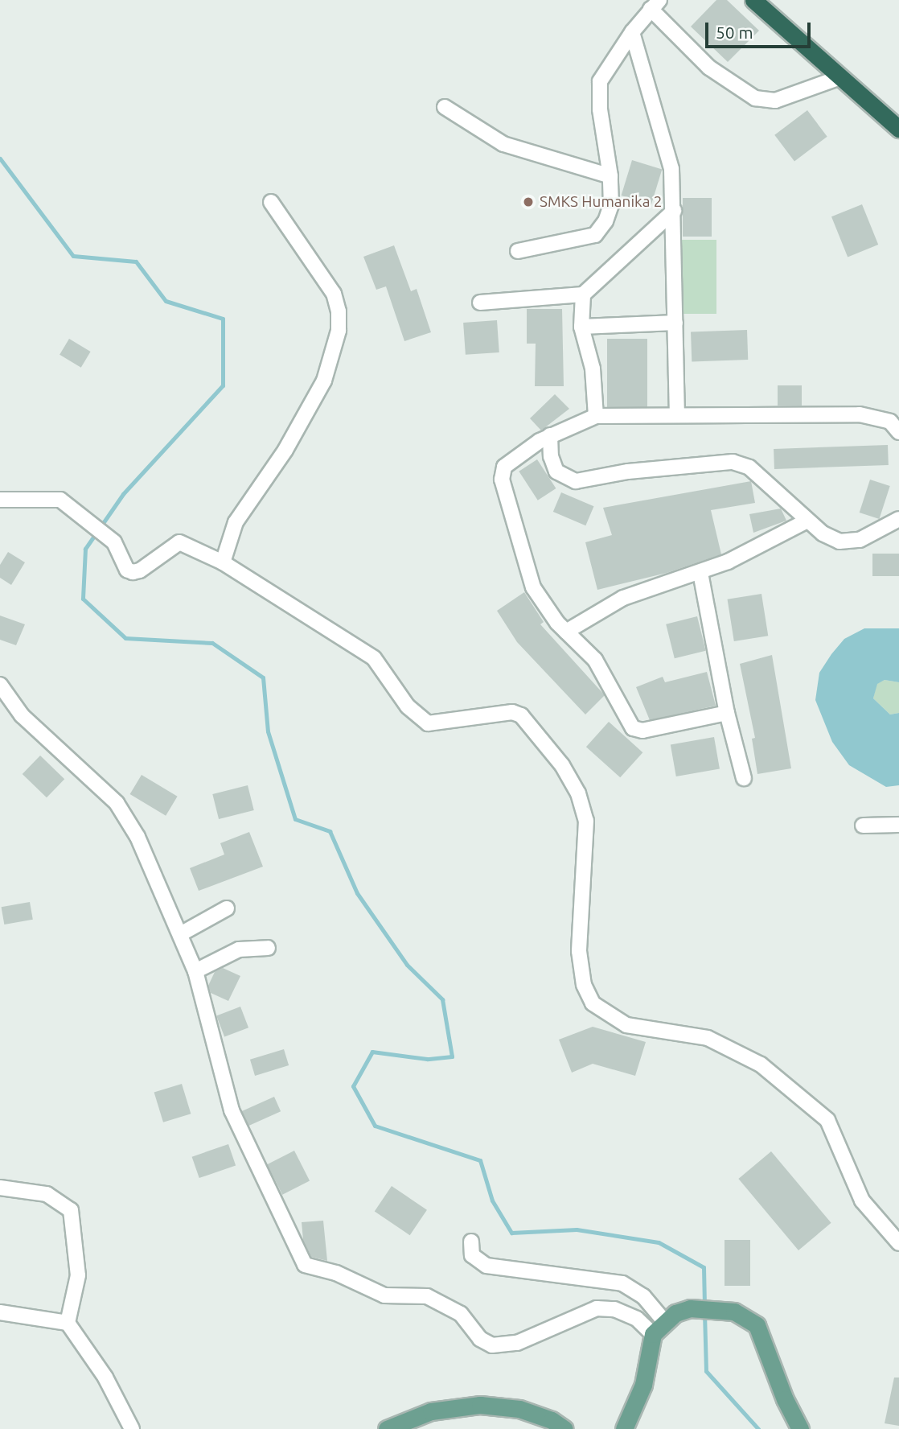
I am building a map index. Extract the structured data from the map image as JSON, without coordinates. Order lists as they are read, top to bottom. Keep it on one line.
{"places":["SMKS Humanika 2"],"scale_bar":"50 m"}
